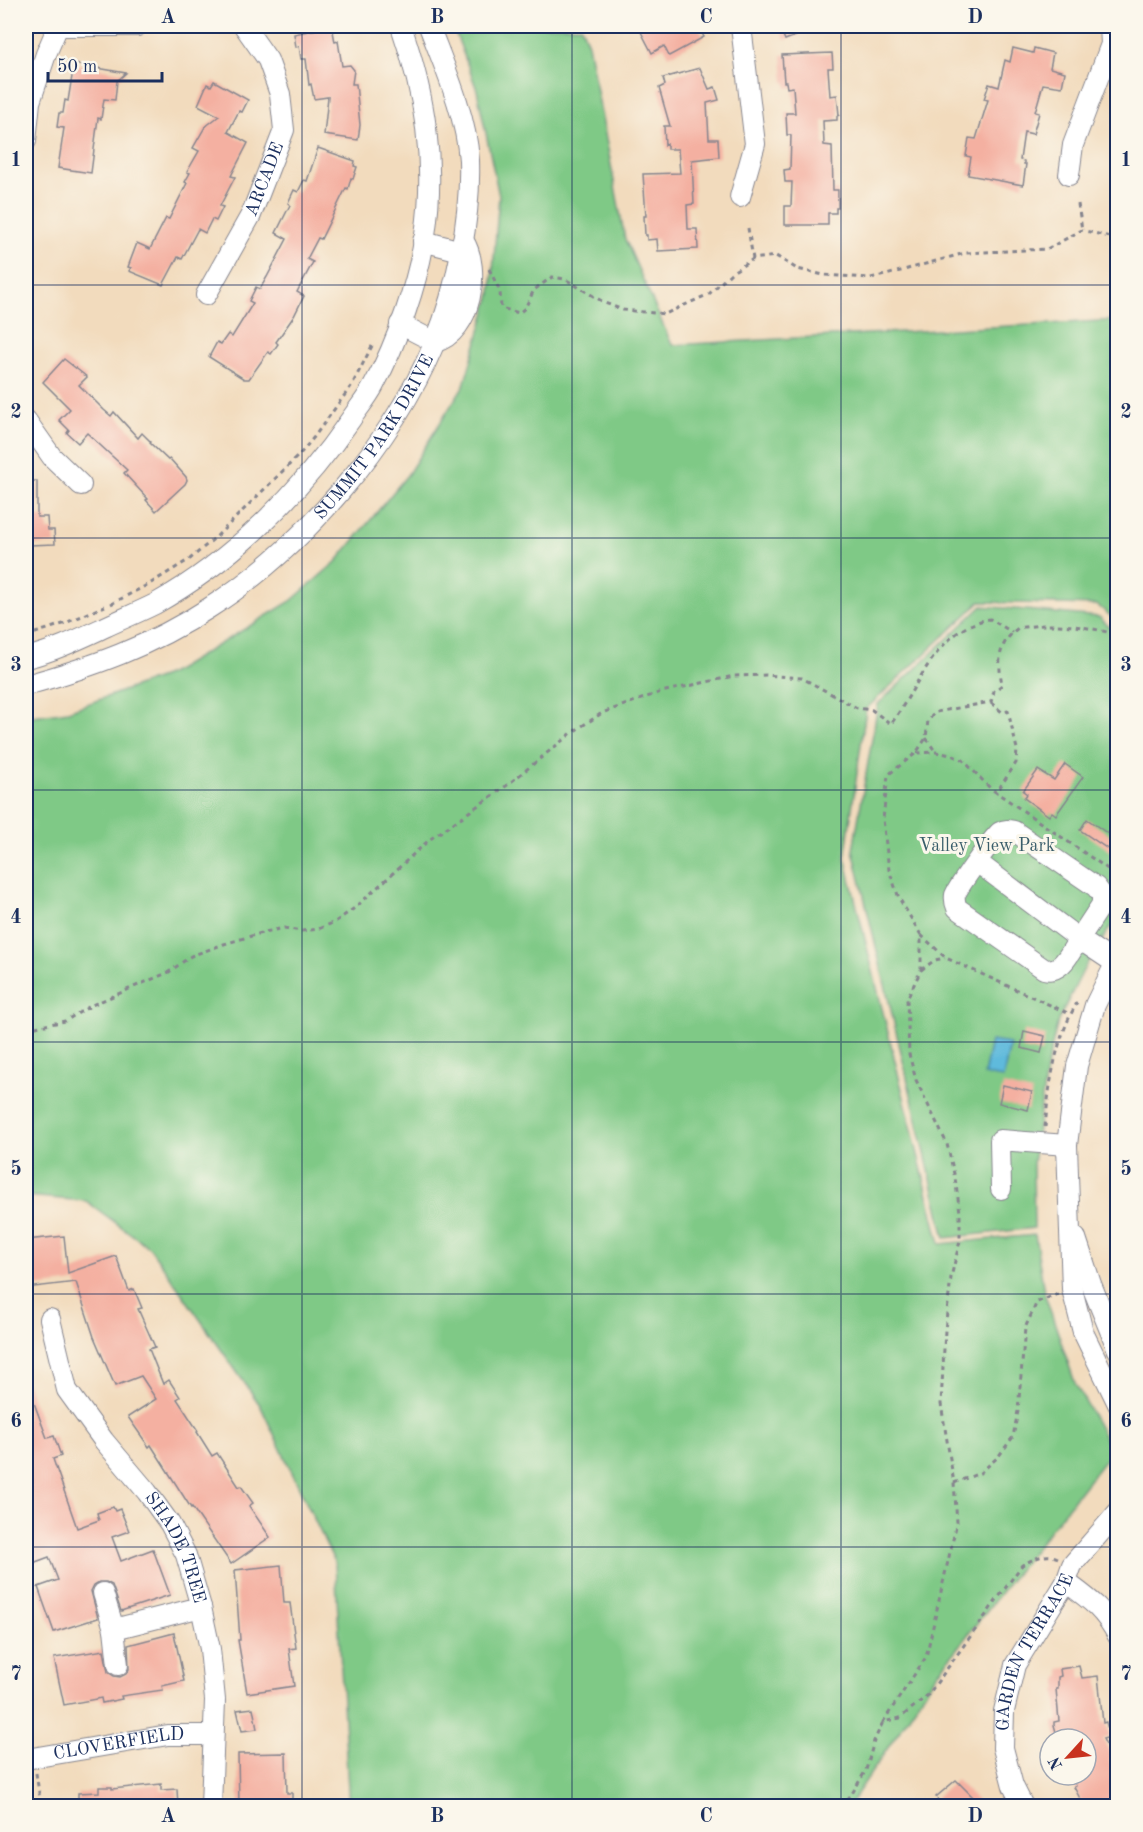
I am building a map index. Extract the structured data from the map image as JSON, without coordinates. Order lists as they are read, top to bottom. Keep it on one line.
{"streets":{"street":["ARCADE","SUMMIT PARK DRIVE","SHADE TREE","GARDEN TERRACE","CLOVERFIELD"]},"crossings":[["SHADE TREE","CLOVERFIELD"]],"parks":["Valley View Park"],"scale_bar":"50 m","north":"bottom left","grid":{"columns":["A","B","C","D"],"rows":["1","2","3","4","5","6","7"]}}
